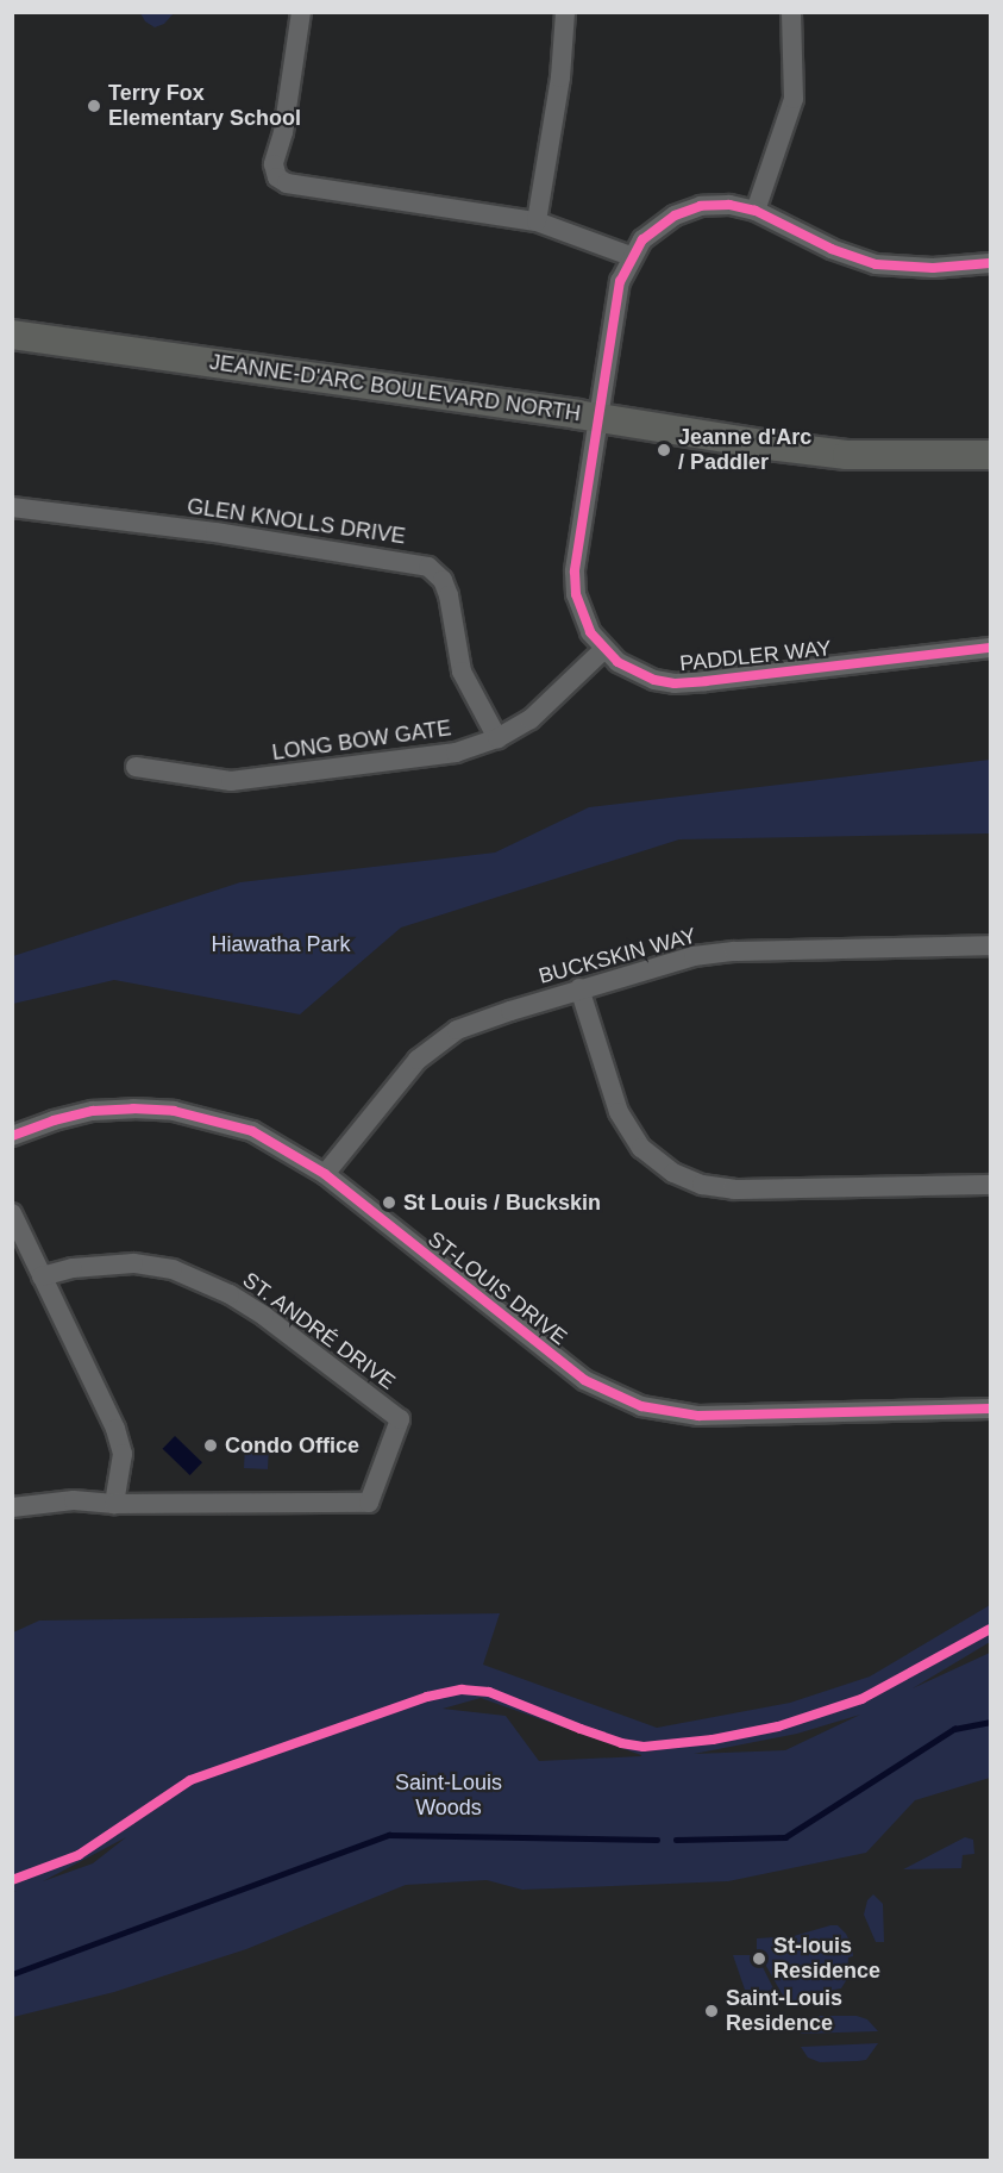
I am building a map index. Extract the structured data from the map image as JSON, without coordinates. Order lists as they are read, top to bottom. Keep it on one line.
{"streets":{"main road":["JEANNE-D'ARC BOULEVARD NORTH"],"street":["GLEN KNOLLS DRIVE","PADDLER WAY","LONG BOW GATE","BUCKSKIN WAY","ST-LOUIS DRIVE","ST. ANDRÉ DRIVE"]},"crossings":[["JEANNE-D'ARC BOULEVARD NORTH","PADDLER WAY"],["GLEN KNOLLS DRIVE","LONG BOW GATE"],["PADDLER WAY","LONG BOW GATE"],["BUCKSKIN WAY","ST-LOUIS DRIVE"]],"parks":["Hiawatha Park","Saint-Louis Woods"],"places":["Terry Fox Elementary School","Jeanne d'Arc / Paddler","St Louis / Buckskin","Condo Office","St-louis Residence","Saint-Louis Residence"]}
